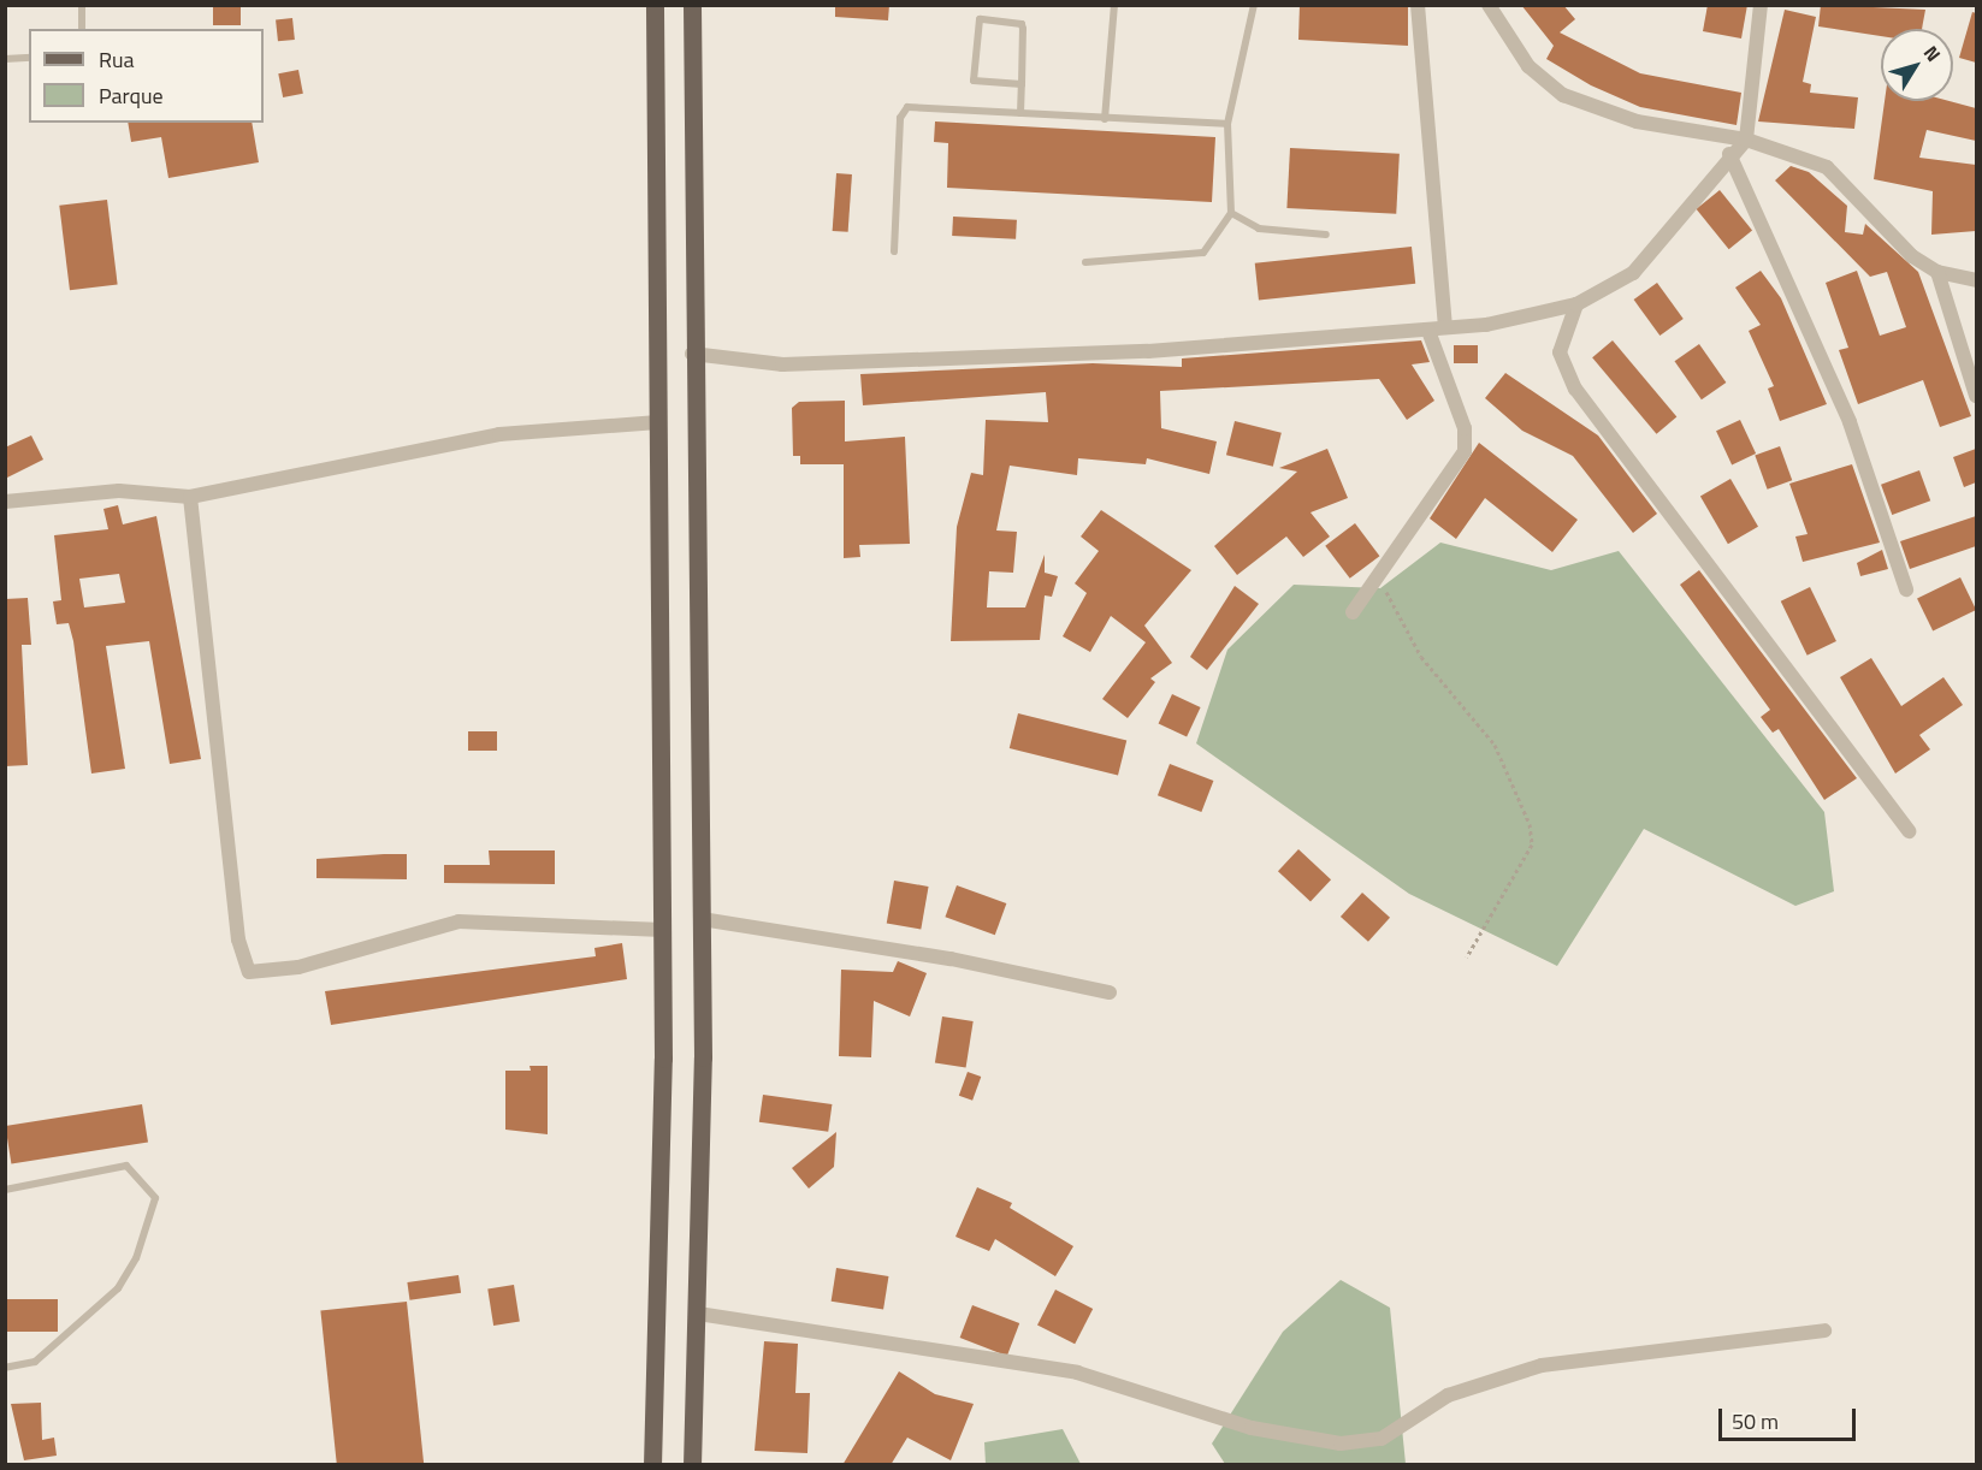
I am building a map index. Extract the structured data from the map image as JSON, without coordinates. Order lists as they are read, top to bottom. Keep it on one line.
{"legend":["Rua","Parque"],"scale_bar":"50 m","north":"top right"}
